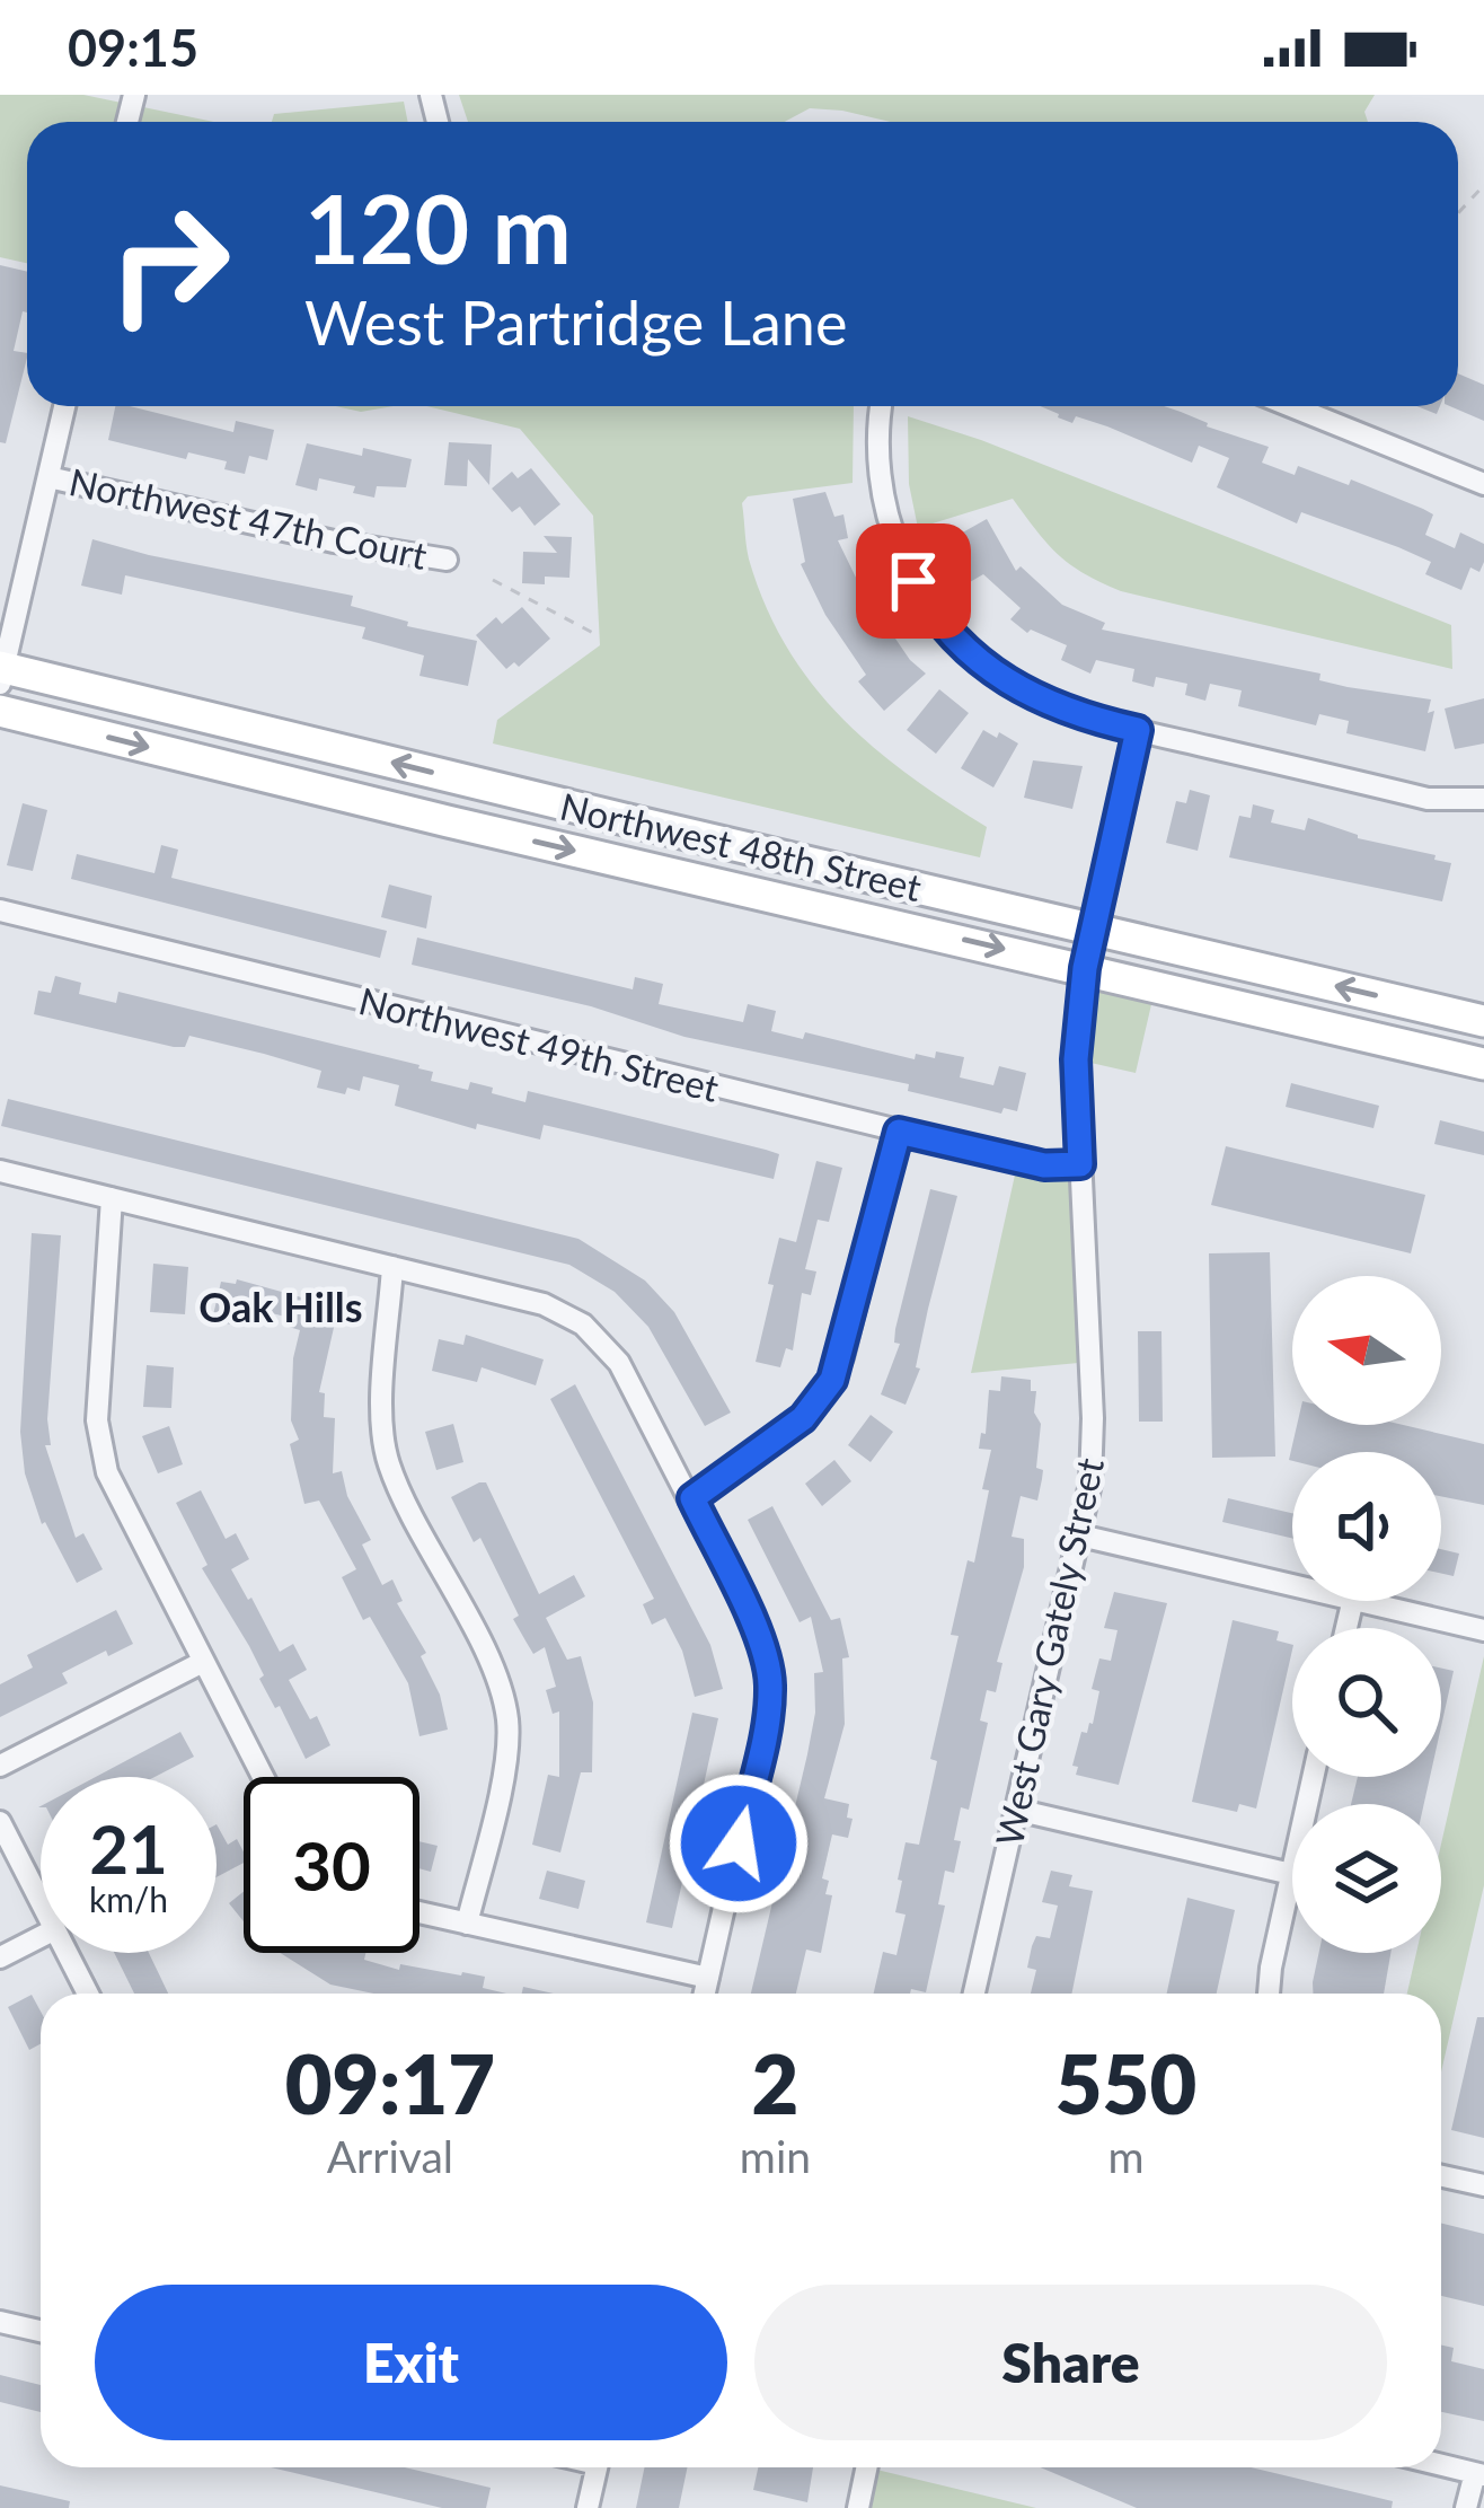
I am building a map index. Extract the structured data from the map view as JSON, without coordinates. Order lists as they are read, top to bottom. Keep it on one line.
{"streets":{"main road":["Northwest 48th Street"],"street":["Northwest 47th Court","Northwest 49th Street","West Gary Gately Street"]},"crossings":[["Northwest 48th Street","West Gary Gately Street"],["Northwest 49th Street","West Gary Gately Street"]],"districts":["Oak Hills"],"north":"left","page":{"status":"09:15","turn":["120 m","West Partridge Lane"],"speed":"21 km/h","limit":"30","eta":["09:17","Arrival","2","min","550","m"],"buttons":["Exit","Share"]}}
